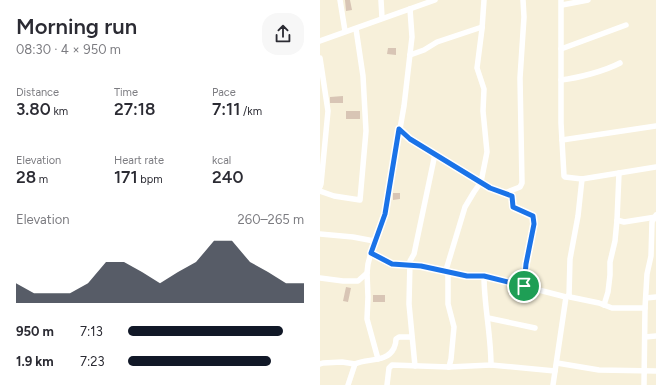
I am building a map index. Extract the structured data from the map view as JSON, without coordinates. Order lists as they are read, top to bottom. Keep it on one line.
{"page":{"heading":["Morning run","08:30 · 4 × 950 m"],"stats":[["Distance","3.80 km"],["Time","27:18"],["Pace","7:11 /km"],["Elevation","28 m"],["Heart rate","171 bpm"],["kcal","240"]],"chart":["Elevation","260–265 m"],"list":[{"name":"950 m","note":"7:13"},{"name":"1.9 km","note":"7:23"}]}}
